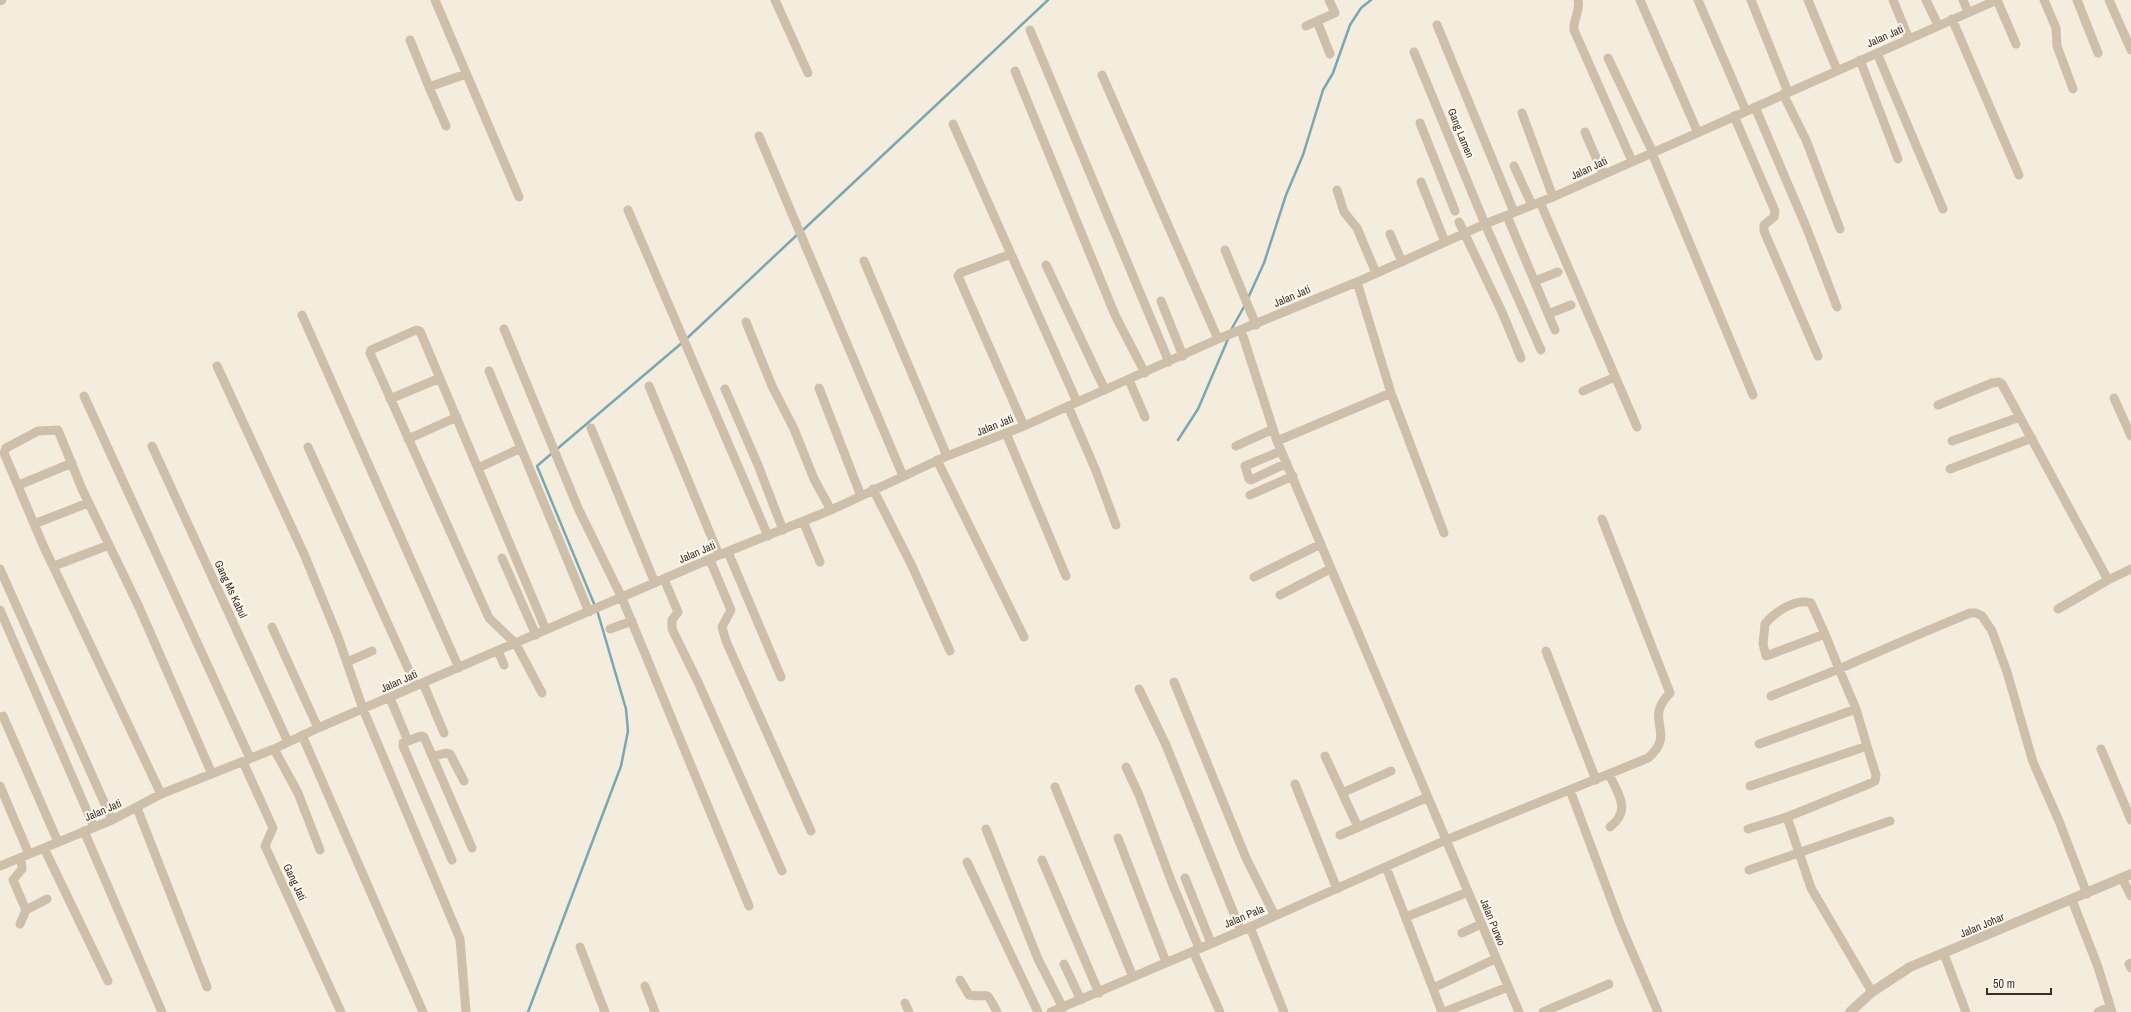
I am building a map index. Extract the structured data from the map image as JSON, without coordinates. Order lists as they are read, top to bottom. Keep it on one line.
{"streets":{"street":["Jalan Jati","Gang Lamen","Gang Ms Kabul","Gang Jati","Jalan Pala","Jalan Purwo","Jalan Johar"]},"crossings":[["Jalan Jati","Gang Lamen"],["Jalan Jati","Gang Ms Kabul"],["Jalan Jati","Gang Jati"],["Jalan Jati","Jalan Purwo"],["Jalan Pala","Jalan Purwo"]],"scale_bar":"50 m"}
